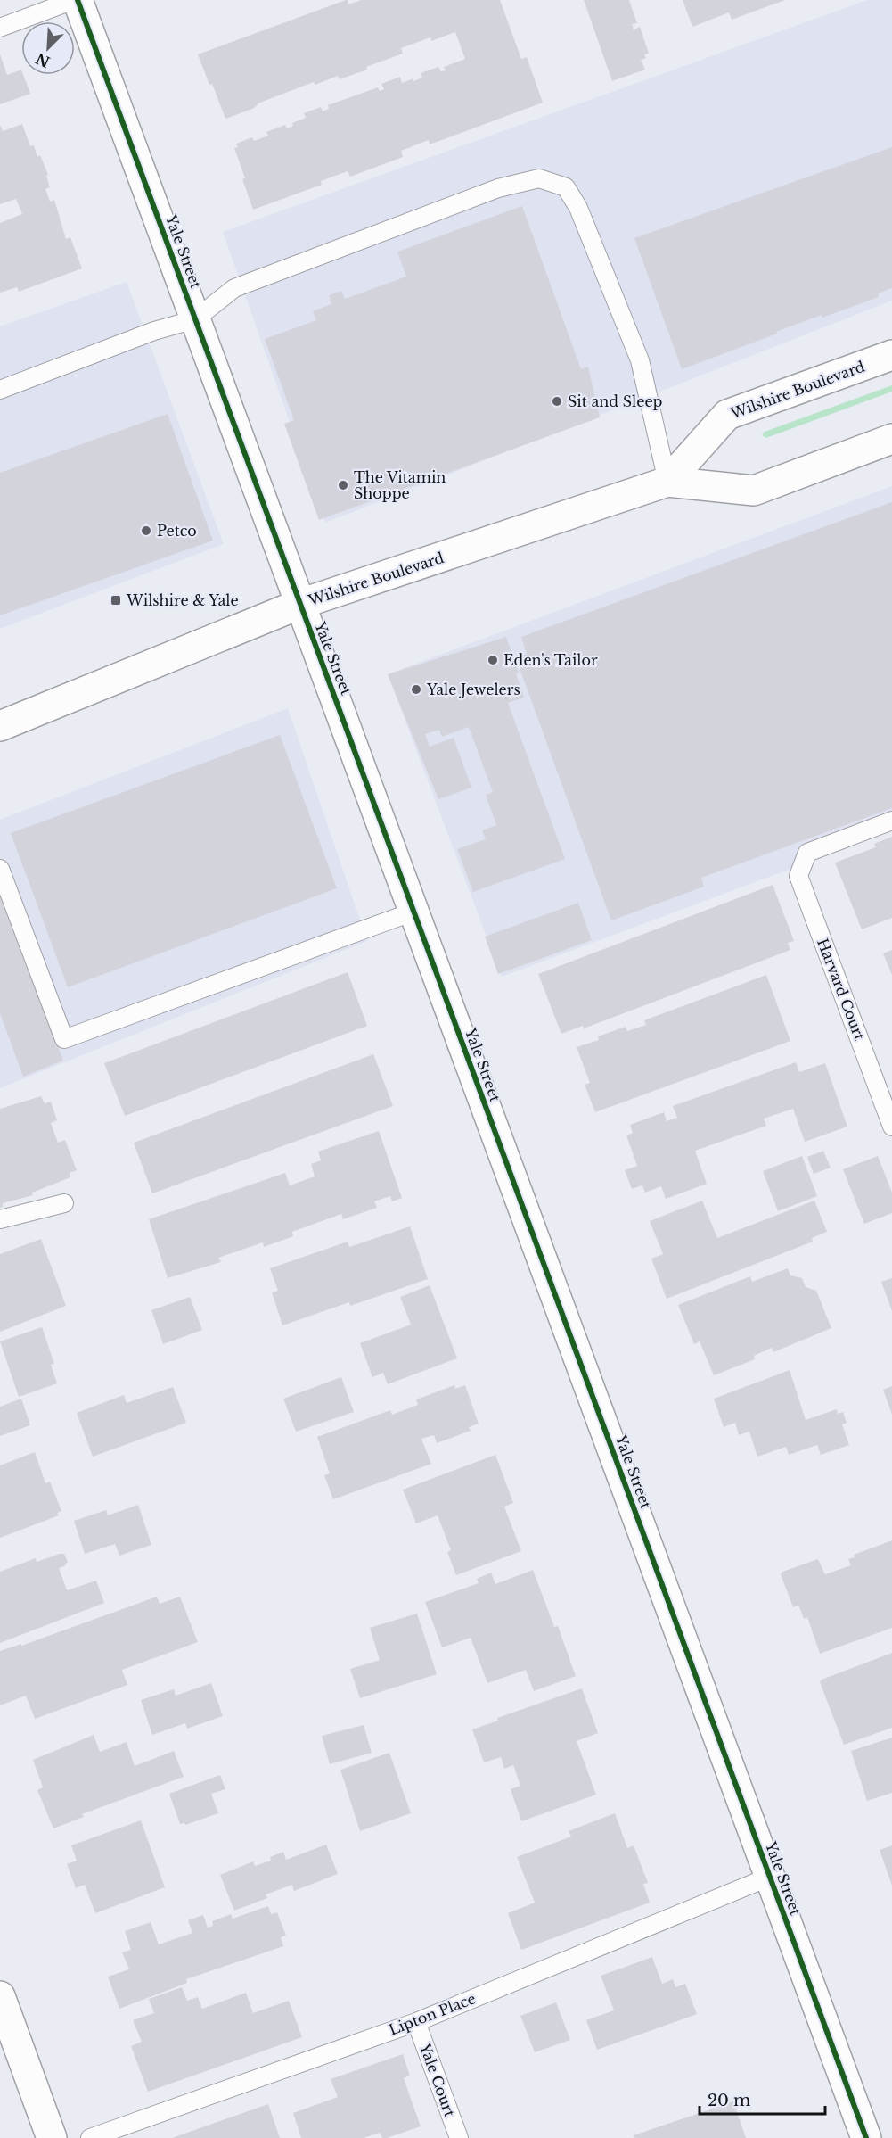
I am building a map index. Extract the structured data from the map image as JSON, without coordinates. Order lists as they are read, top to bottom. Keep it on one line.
{"streets":{"street":["Yale Street","Wilshire Boulevard"],"lane":["Harvard Court","Lipton Place","Yale Court"]},"crossings":[["Yale Street","Wilshire Boulevard"],["Yale Street","Lipton Place"],["Lipton Place","Yale Court"]],"places":{"other":["Sit and Sleep","The Vitamin Shoppe","Petco","Eden's Tailor","Yale Jewelers"],"transit":["Wilshire & Yale"]},"scale_bar":"20 m","north":"bottom left"}
